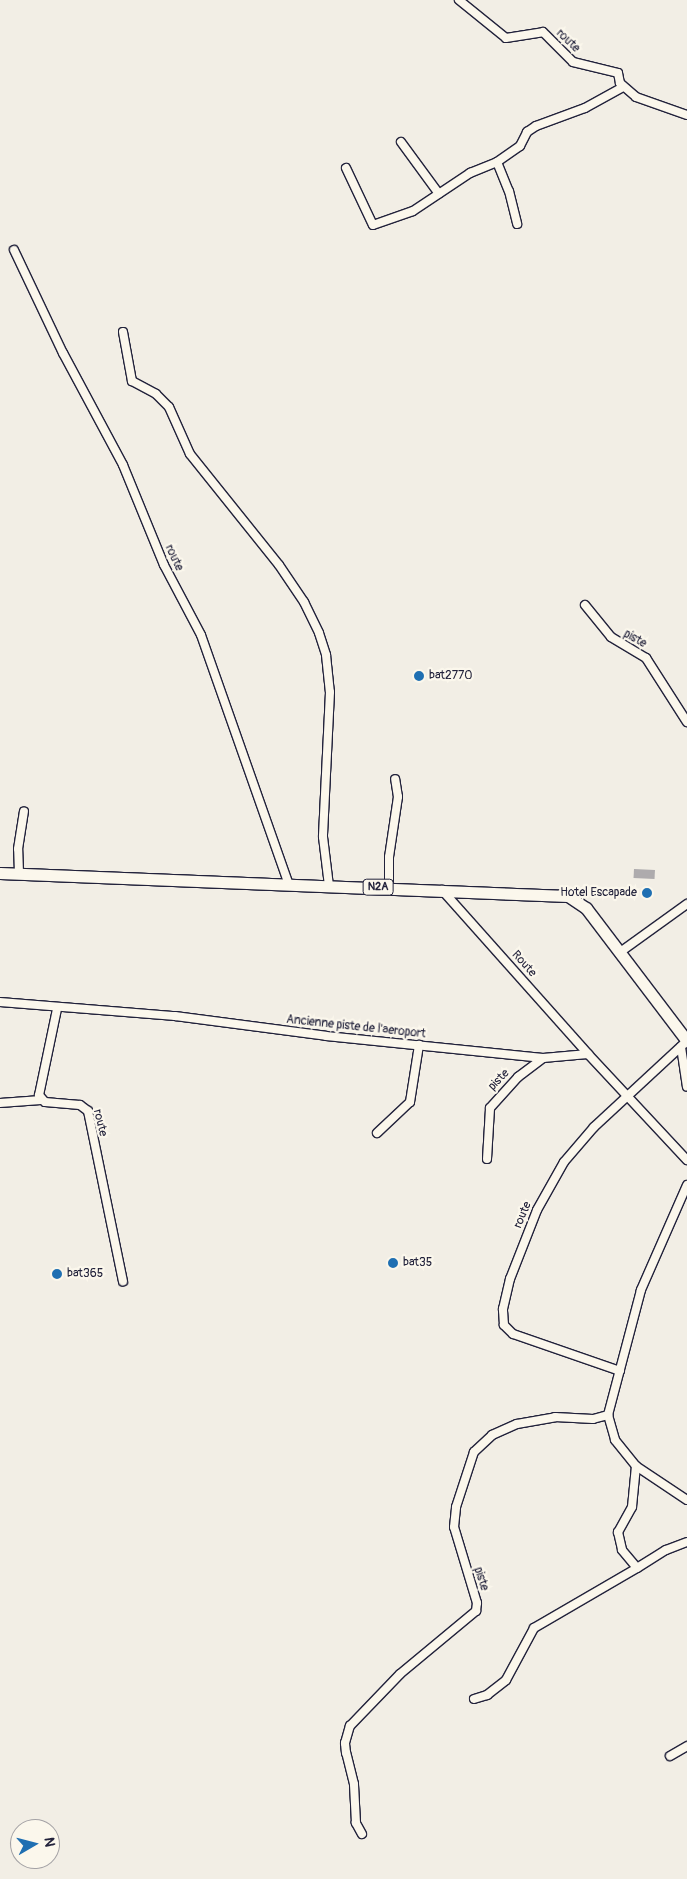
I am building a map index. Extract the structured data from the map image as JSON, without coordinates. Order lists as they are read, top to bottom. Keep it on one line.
{"streets":{"highway":["N2A"],"street":["route","piste","Route","Ancienne piste de l'aeroport"]},"crossings":[["route","N2A"],["piste","Ancienne piste de l'aeroport"],["N2A","Route"],["Route","Ancienne piste de l'aeroport"]],"places":["bat2770","Hotel Escapade","bat35","bat365"],"north":"right"}
